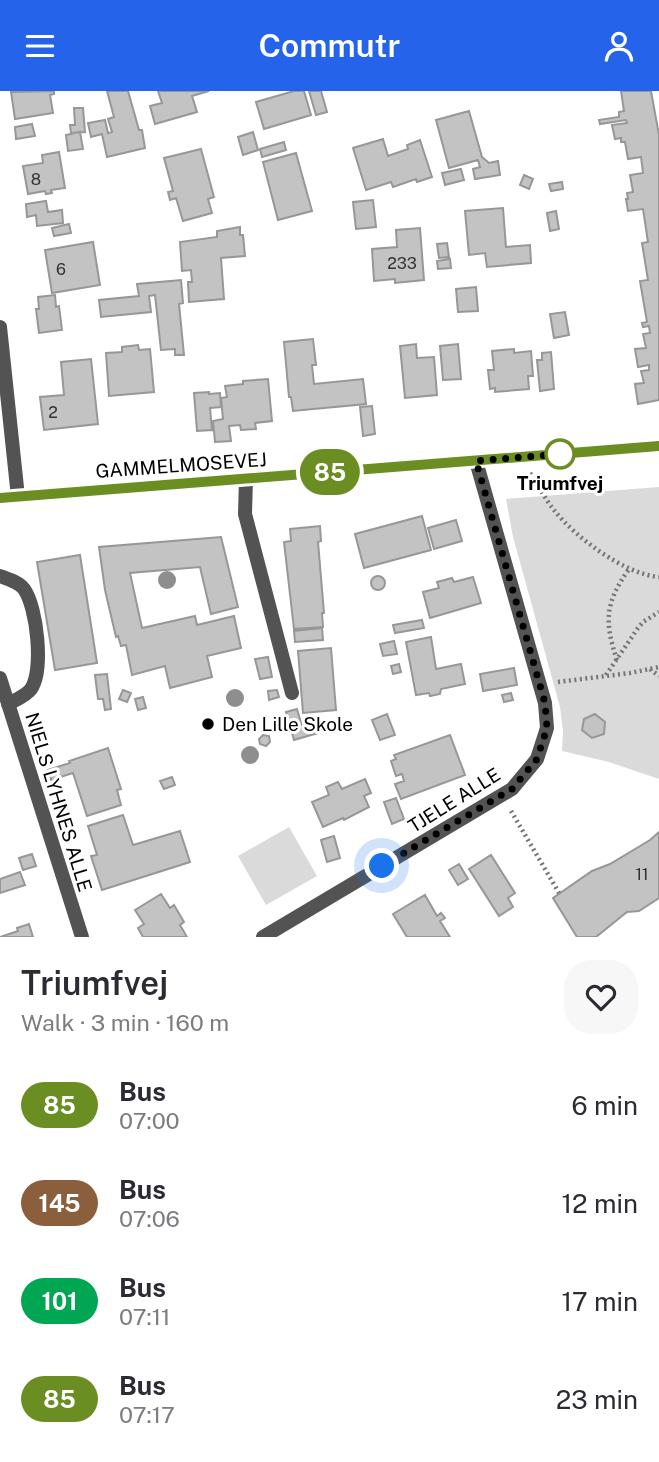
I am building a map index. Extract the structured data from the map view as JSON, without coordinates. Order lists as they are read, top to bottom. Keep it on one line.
{"streets":{"street":["GAMMELMOSEVEJ","TJELE ALLE","NIELS LYHNES ALLE"]},"crossings":[["GAMMELMOSEVEJ","TJELE ALLE"]],"places":["Triumfvej","Den Lille Skole"],"lines":["bus line 85"],"house_numbers":["8","233","6","2","11"],"page":{"header":"Commutr","on_map":"85","heading":["Triumfvej","Walk · 3 min · 160 m"],"list":[{"mark":"85","name":"Bus","note":"07:00","value":"6 min"},{"mark":"145","name":"Bus","note":"07:06","value":"12 min"},{"mark":"101","name":"Bus","note":"07:11","value":"17 min"},{"mark":"85","name":"Bus","note":"07:17","value":"23 min"}]}}
